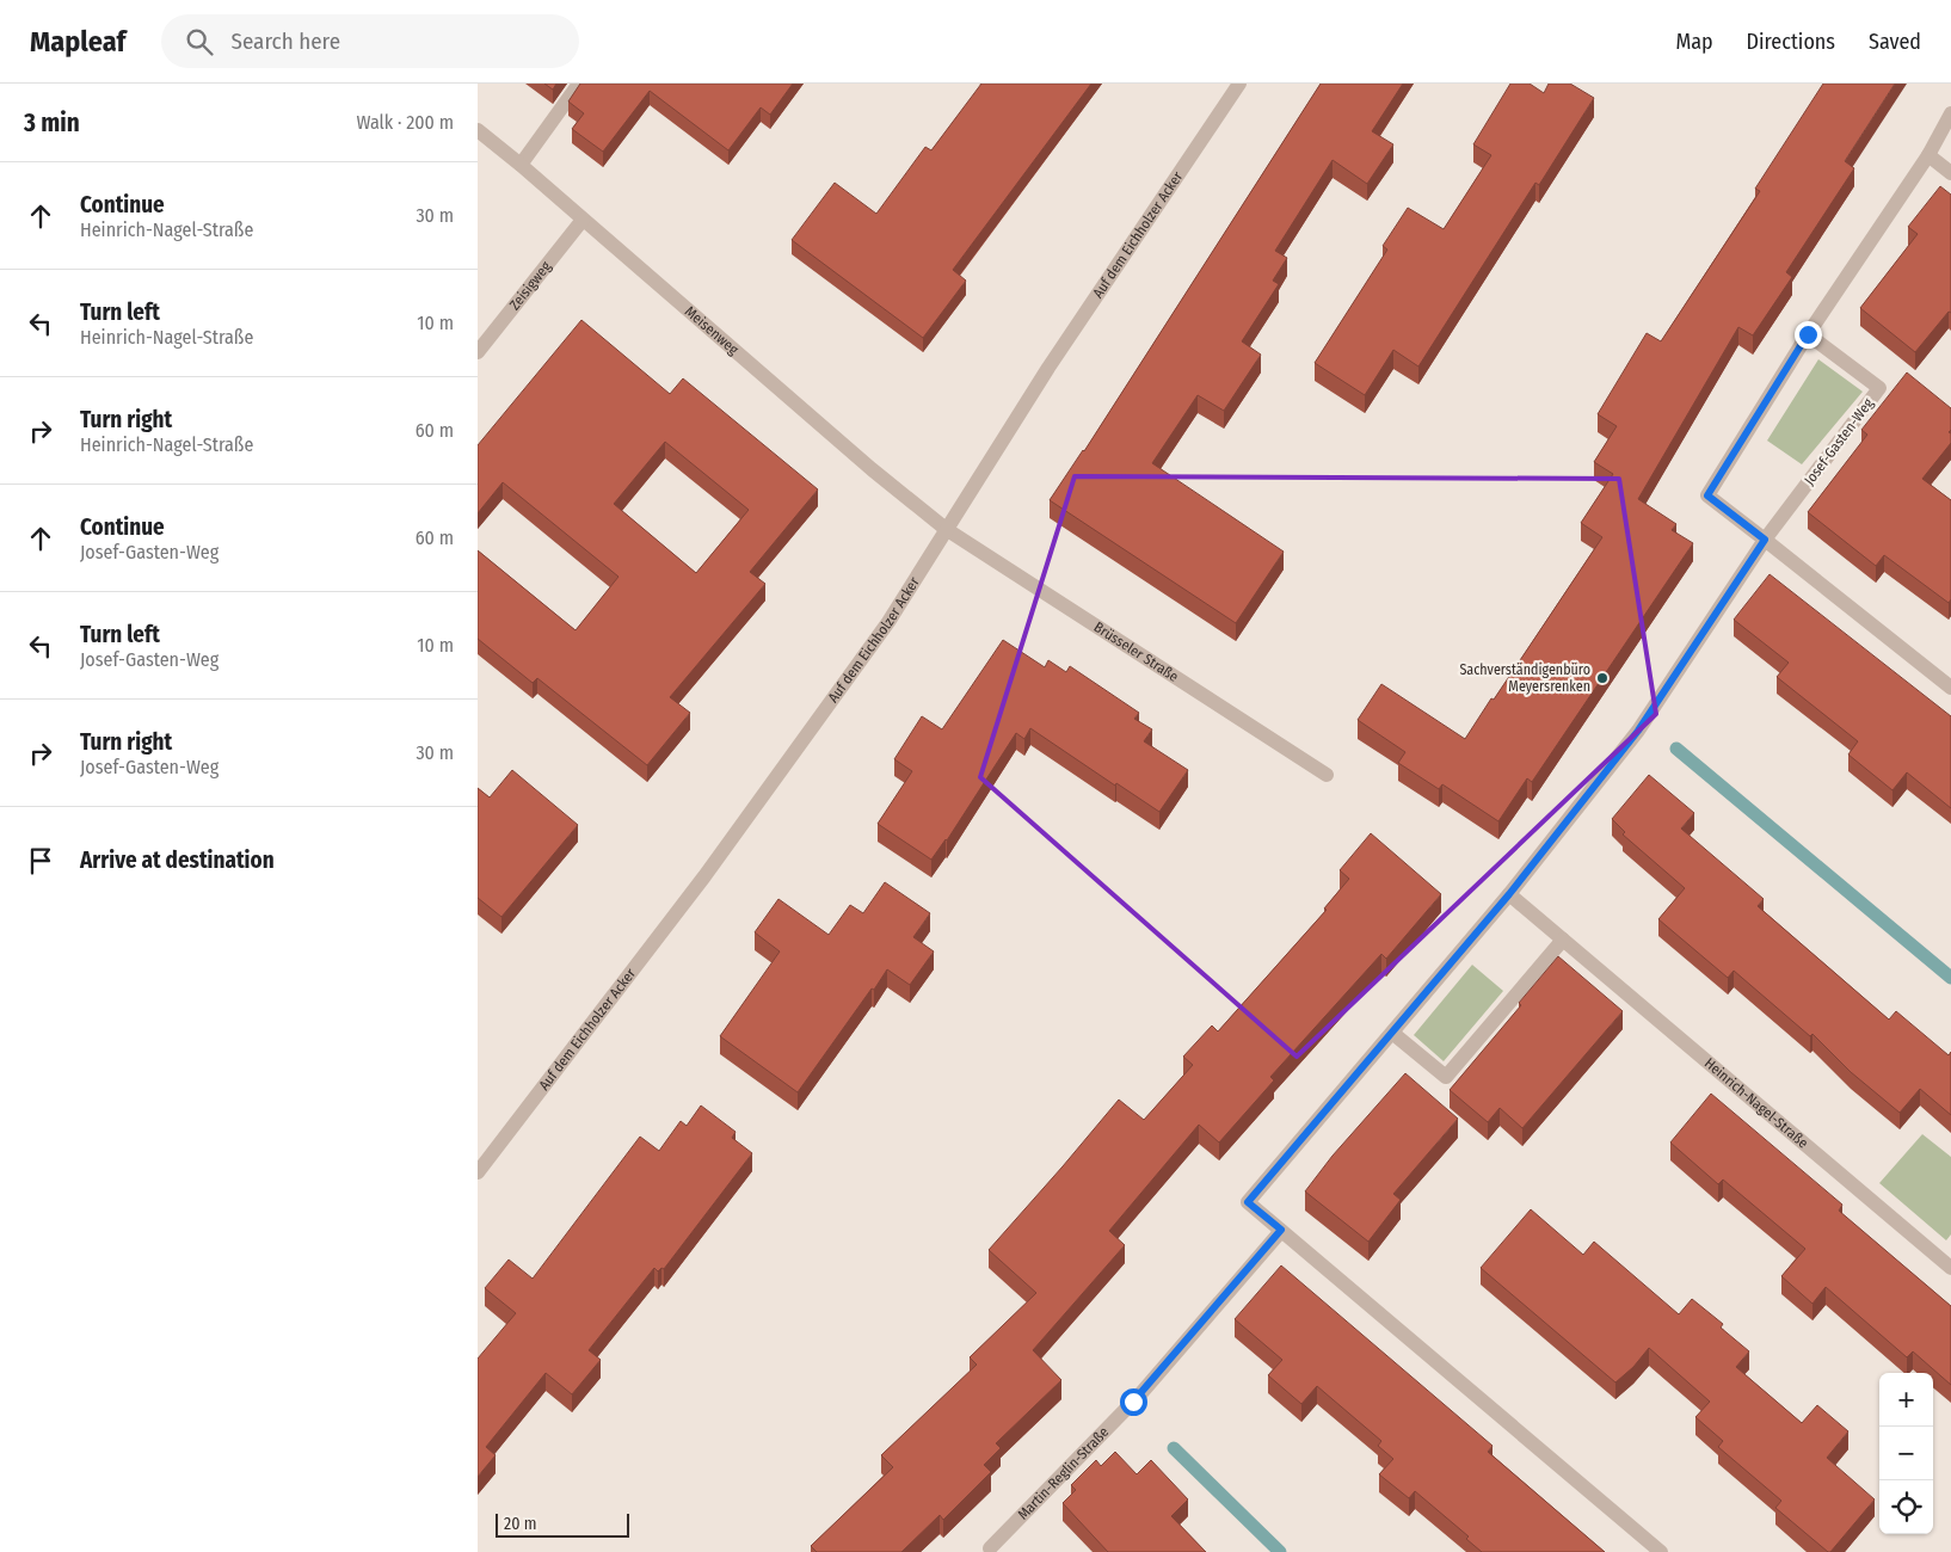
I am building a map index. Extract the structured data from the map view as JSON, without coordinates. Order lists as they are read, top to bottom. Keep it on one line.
{"streets":{"street":["Auf dem Eichholzer Acker","Zeisigweg","Meisenweg","Josef-Gasten-Weg","Brüsseler Straße","Heinrich-Nagel-Straße","Martin-Reglin-Straße"]},"crossings":[["Auf dem Eichholzer Acker","Meisenweg"],["Auf dem Eichholzer Acker","Brüsseler Straße"],["Zeisigweg","Meisenweg"],["Meisenweg","Brüsseler Straße"],["Josef-Gasten-Weg","Heinrich-Nagel-Straße"]],"places":["Sachverständigenbüro Meyersrenken"],"scale_bar":"20 m","page":{"header":"Mapleaf","search":"Search here","nav":["Map","Directions","Saved"],"heading":["3 min","Walk · 200 m"],"list":[["Continue","Heinrich-Nagel-Straße","30 m"],["Turn left","Heinrich-Nagel-Straße","10 m"],["Turn right","Heinrich-Nagel-Straße","60 m"],["Continue","Josef-Gasten-Weg","60 m"],["Turn left","Josef-Gasten-Weg","10 m"],["Turn right","Josef-Gasten-Weg","30 m"],"Arrive at destination"],"map_buttons":["+","−"],"scale":"20 m"}}
